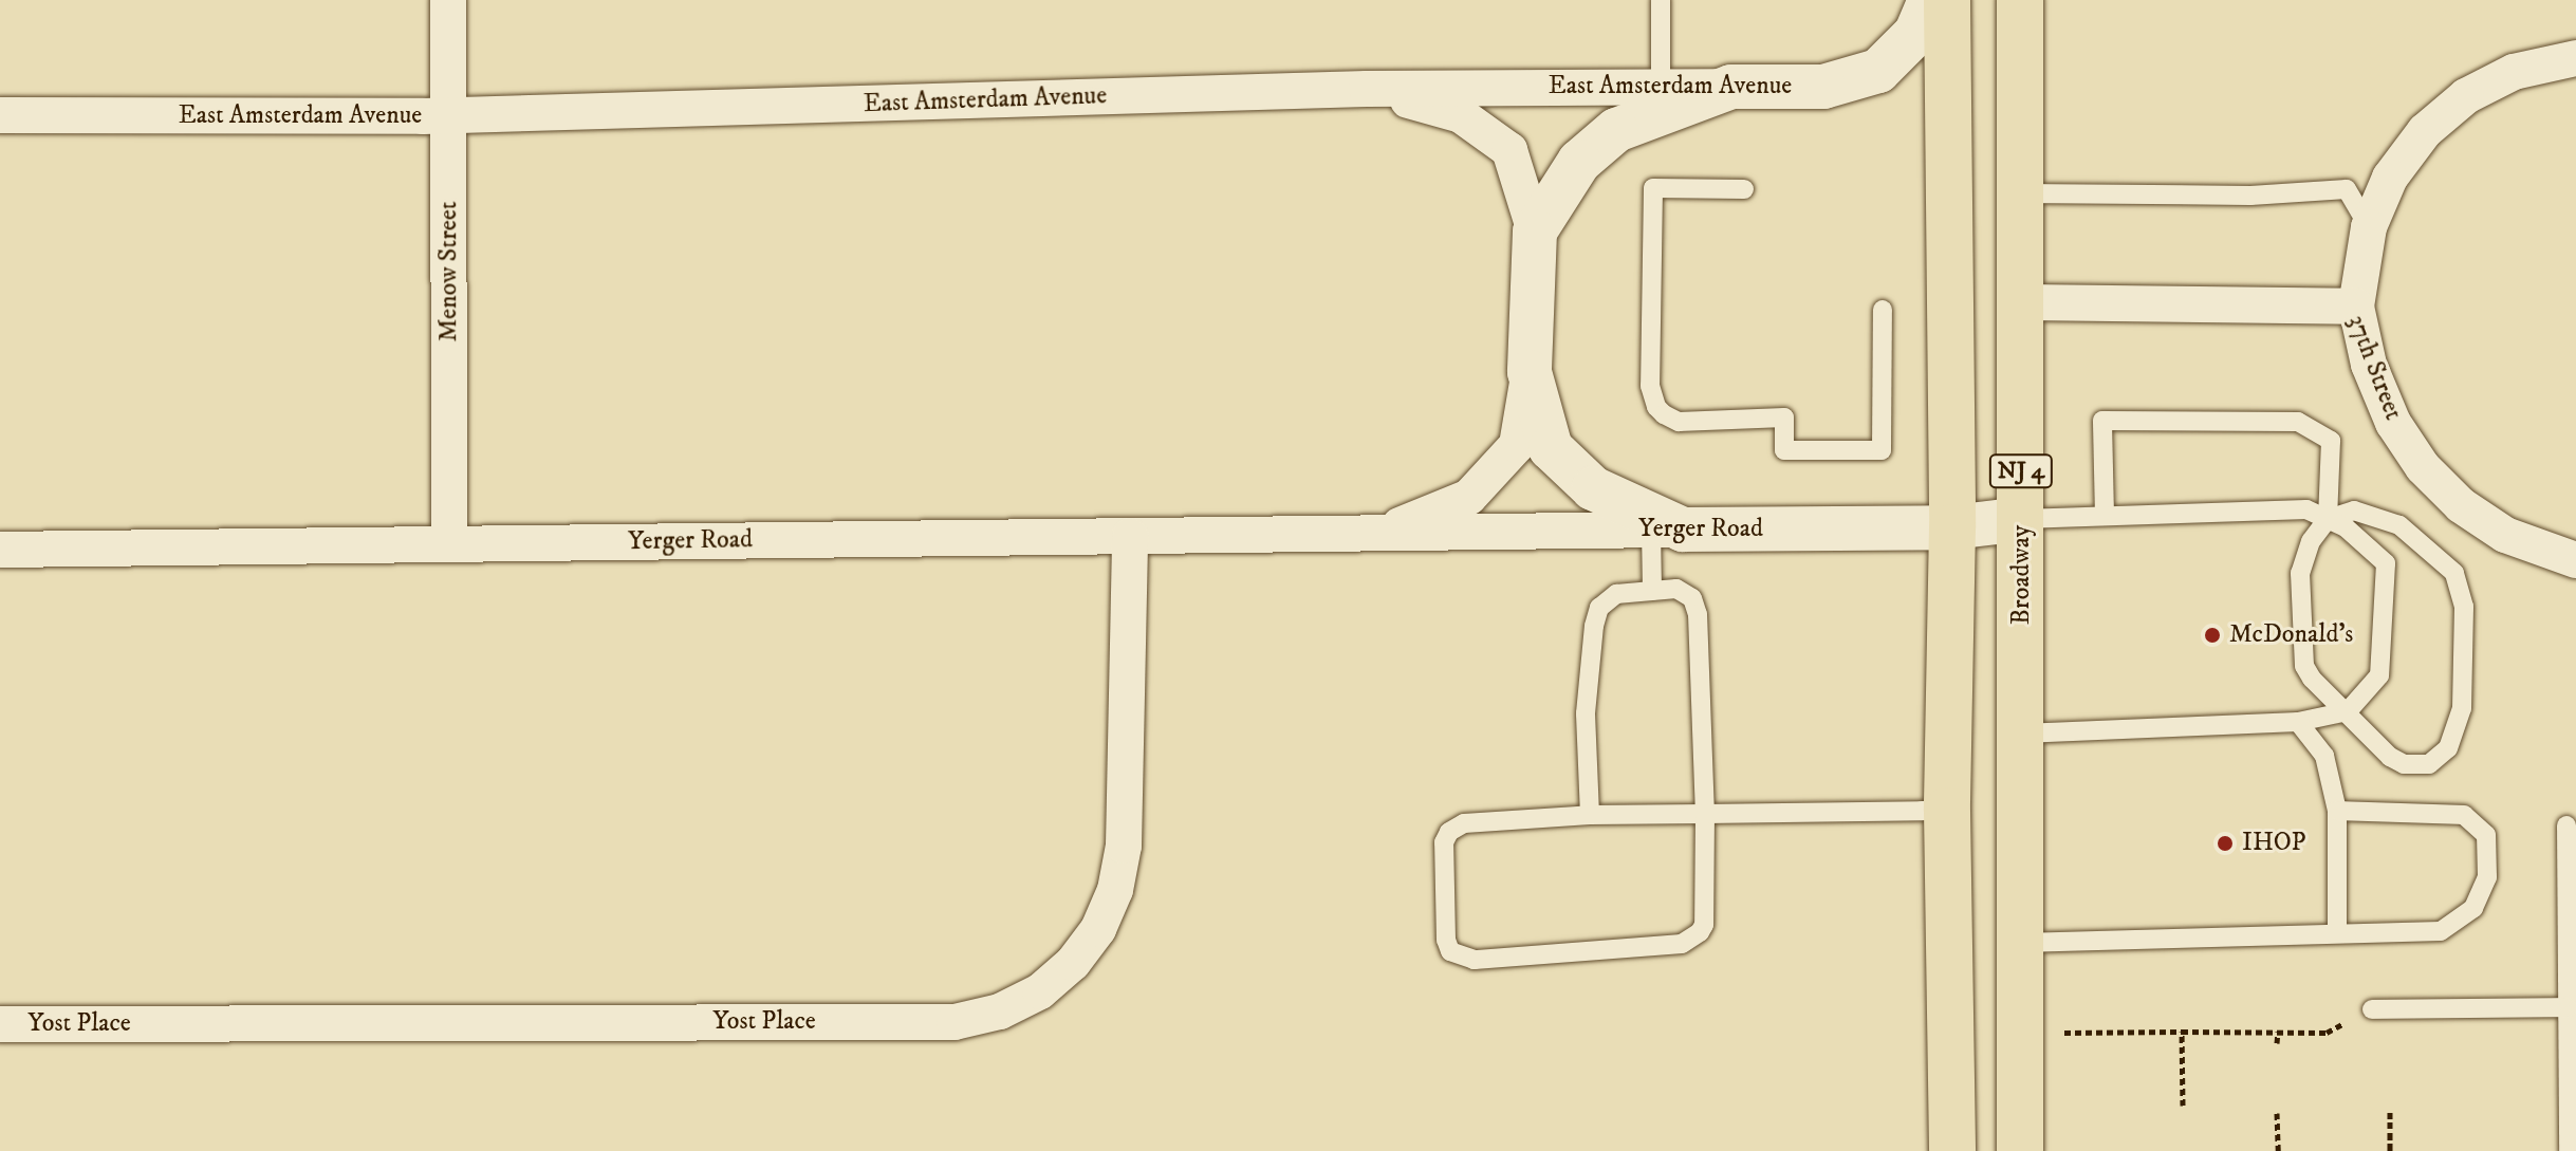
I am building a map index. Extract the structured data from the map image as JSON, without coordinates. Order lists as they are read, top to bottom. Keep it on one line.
{"streets":{"main road":["NJ 4","Broadway"],"street":["East Amsterdam Avenue","Menow Street","37th Street","Yerger Road","Yost Place"]},"crossings":[["East Amsterdam Avenue","Menow Street"],["Menow Street","Yerger Road"],["37th Street","Broadway"],["NJ 4","Yerger Road"],["Yerger Road","Broadway"],["Yerger Road","Yost Place"]],"places":["McDonald's","IHOP"]}
